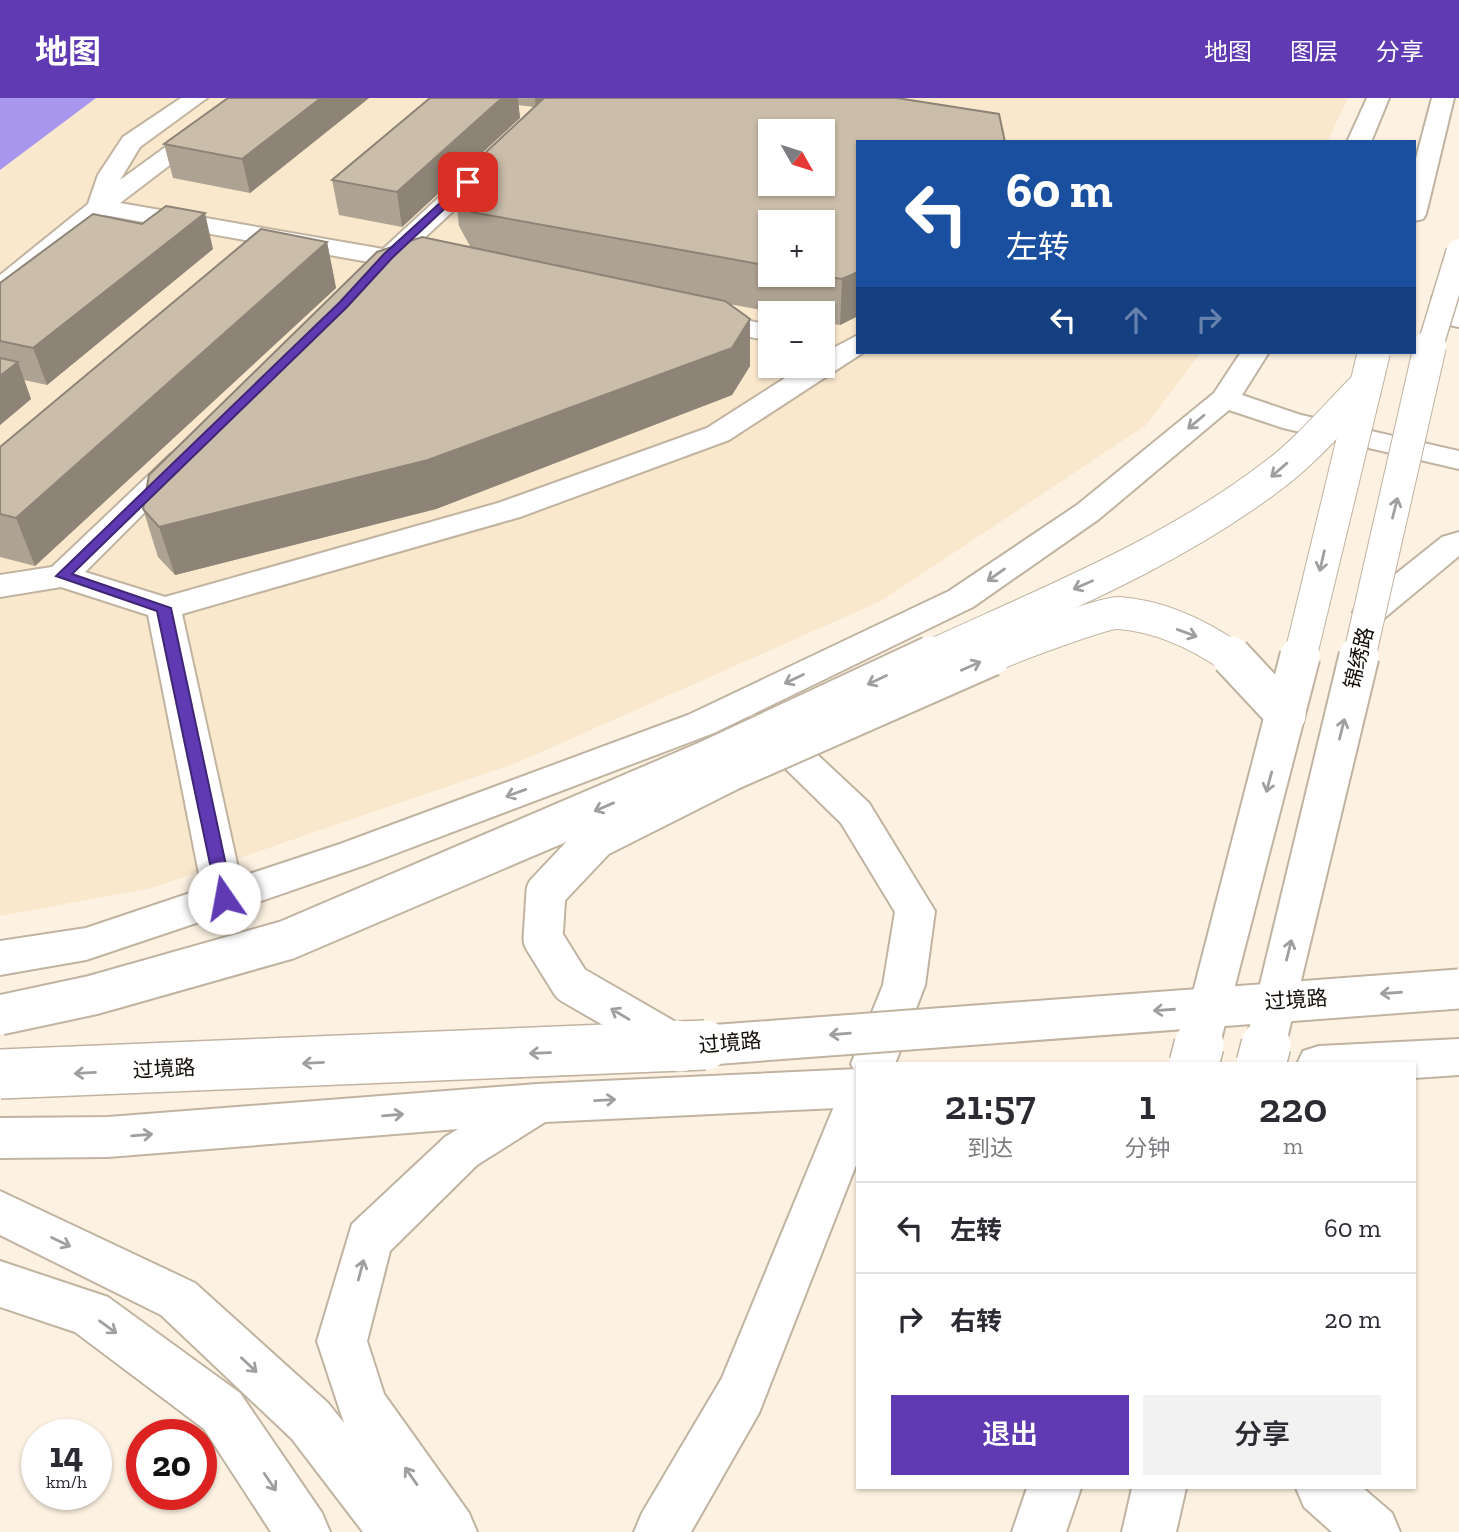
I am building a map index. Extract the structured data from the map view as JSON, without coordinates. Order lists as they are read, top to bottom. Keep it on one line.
{"streets":{"main road":["锦绣路","过境路"]},"north":"bottom right","page":{"header":"地图","nav":["地图","图层","分享"],"map_buttons":["+","−"],"turn":["60 m","左转"],"eta":["21:57","到达","1","分钟","220","m"],"list":[{"name":"左转","value":"60 m"},{"name":"右转","value":"20 m"}],"buttons":["退出","分享"],"speed":"14 km/h","limit":"20"}}
